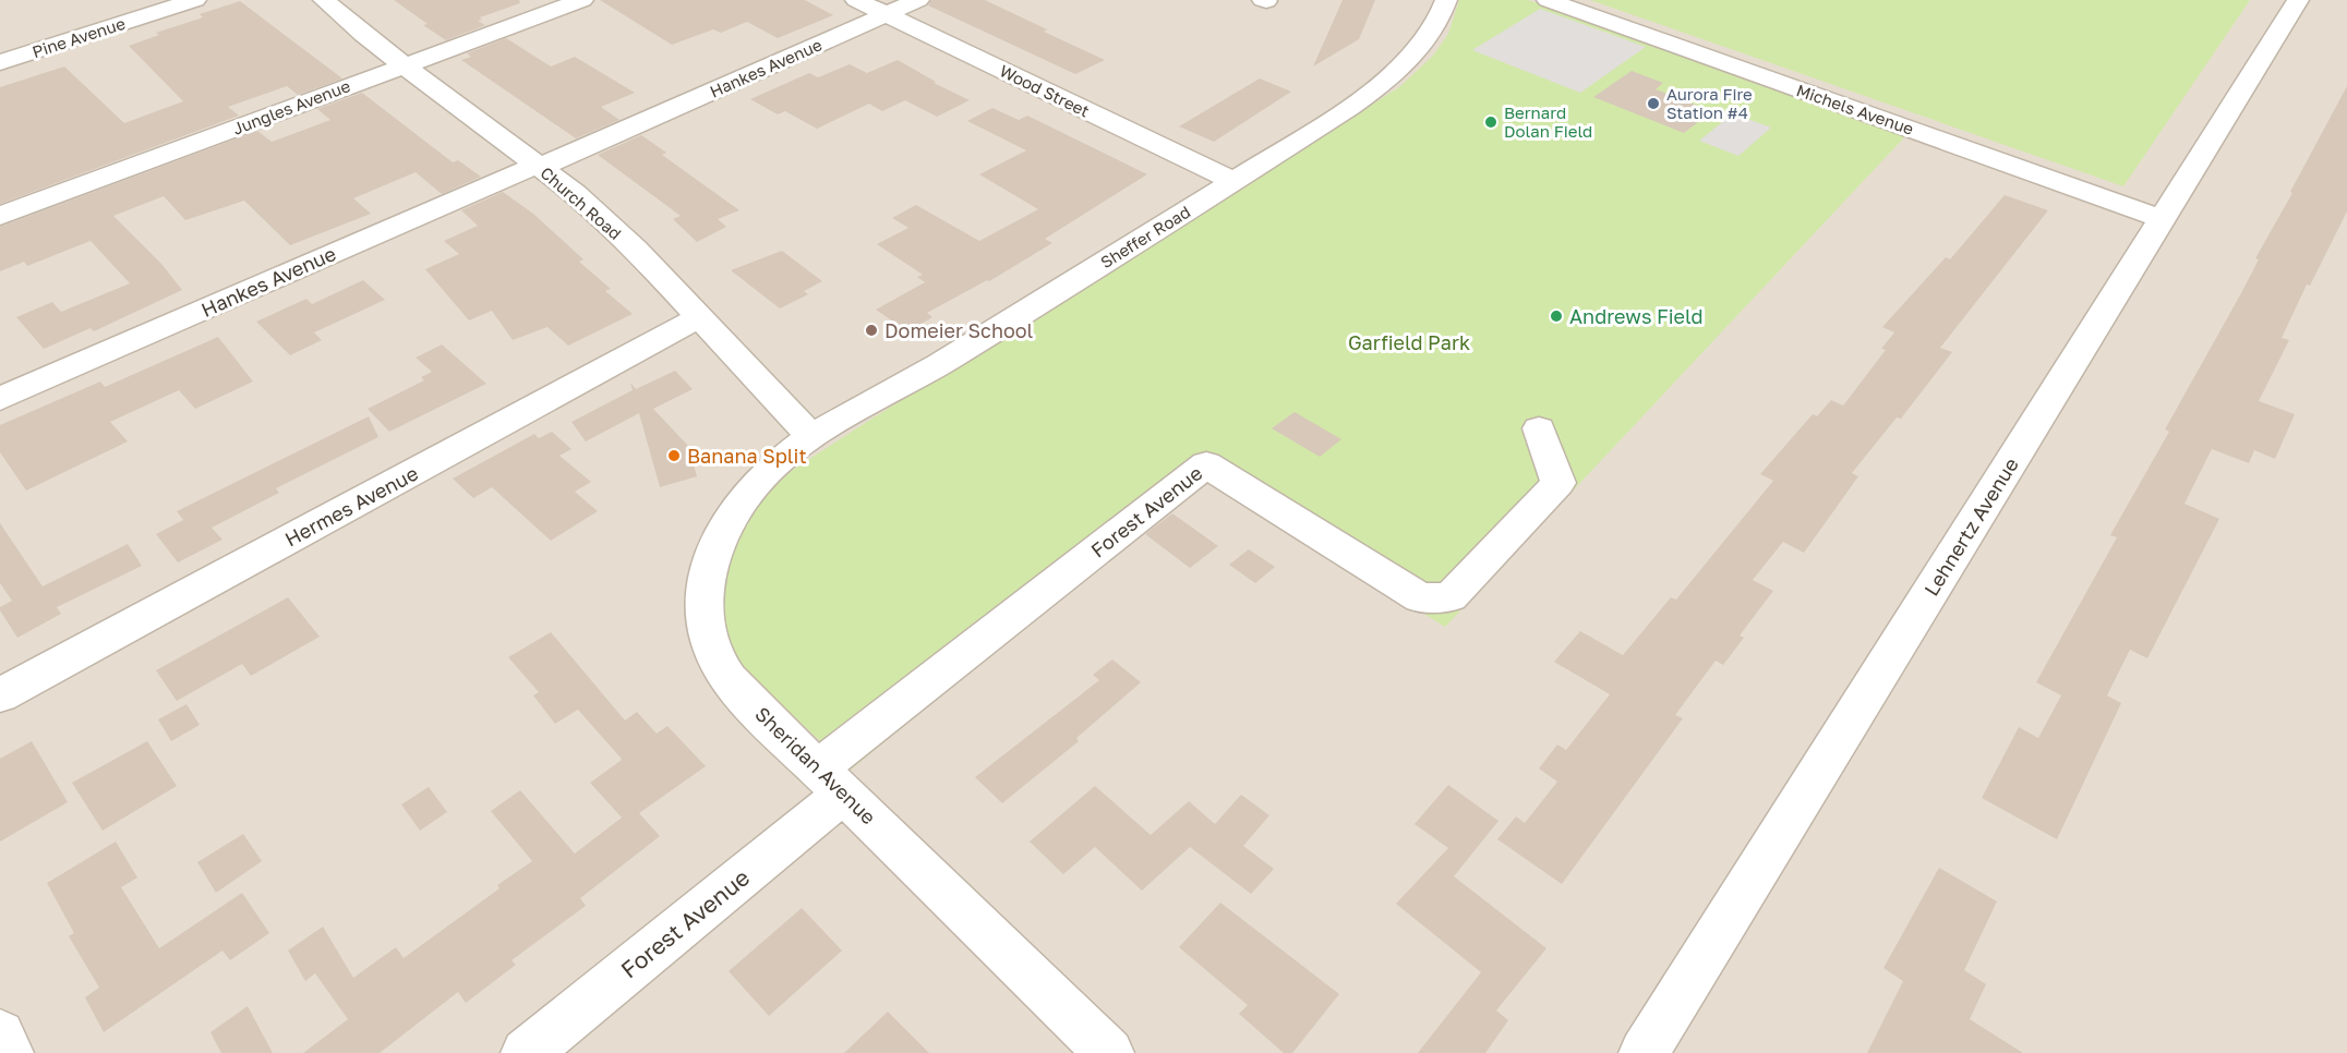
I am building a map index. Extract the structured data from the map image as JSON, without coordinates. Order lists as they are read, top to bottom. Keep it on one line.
{"streets":{"street":["Pine Avenue","Hankes Avenue","Wood Street","Jungles Avenue","Michels Avenue","Church Road","Sheffer Road","Hermes Avenue","Forest Avenue","Lehnertz Avenue","Sheridan Avenue"]},"crossings":[["Hankes Avenue","Wood Street"],["Hankes Avenue","Church Road"],["Wood Street","Sheffer Road"],["Jungles Avenue","Church Road"],["Michels Avenue","Lehnertz Avenue"],["Church Road","Sheffer Road"],["Church Road","Hermes Avenue"],["Church Road","Sheridan Avenue"],["Sheffer Road","Sheridan Avenue"],["Forest Avenue","Sheridan Avenue"]],"parks":["Garfield Park"],"places":["Aurora Fire Station #4","Bernard Dolan Field","Andrews Field","Domeier School","Banana Split"]}
